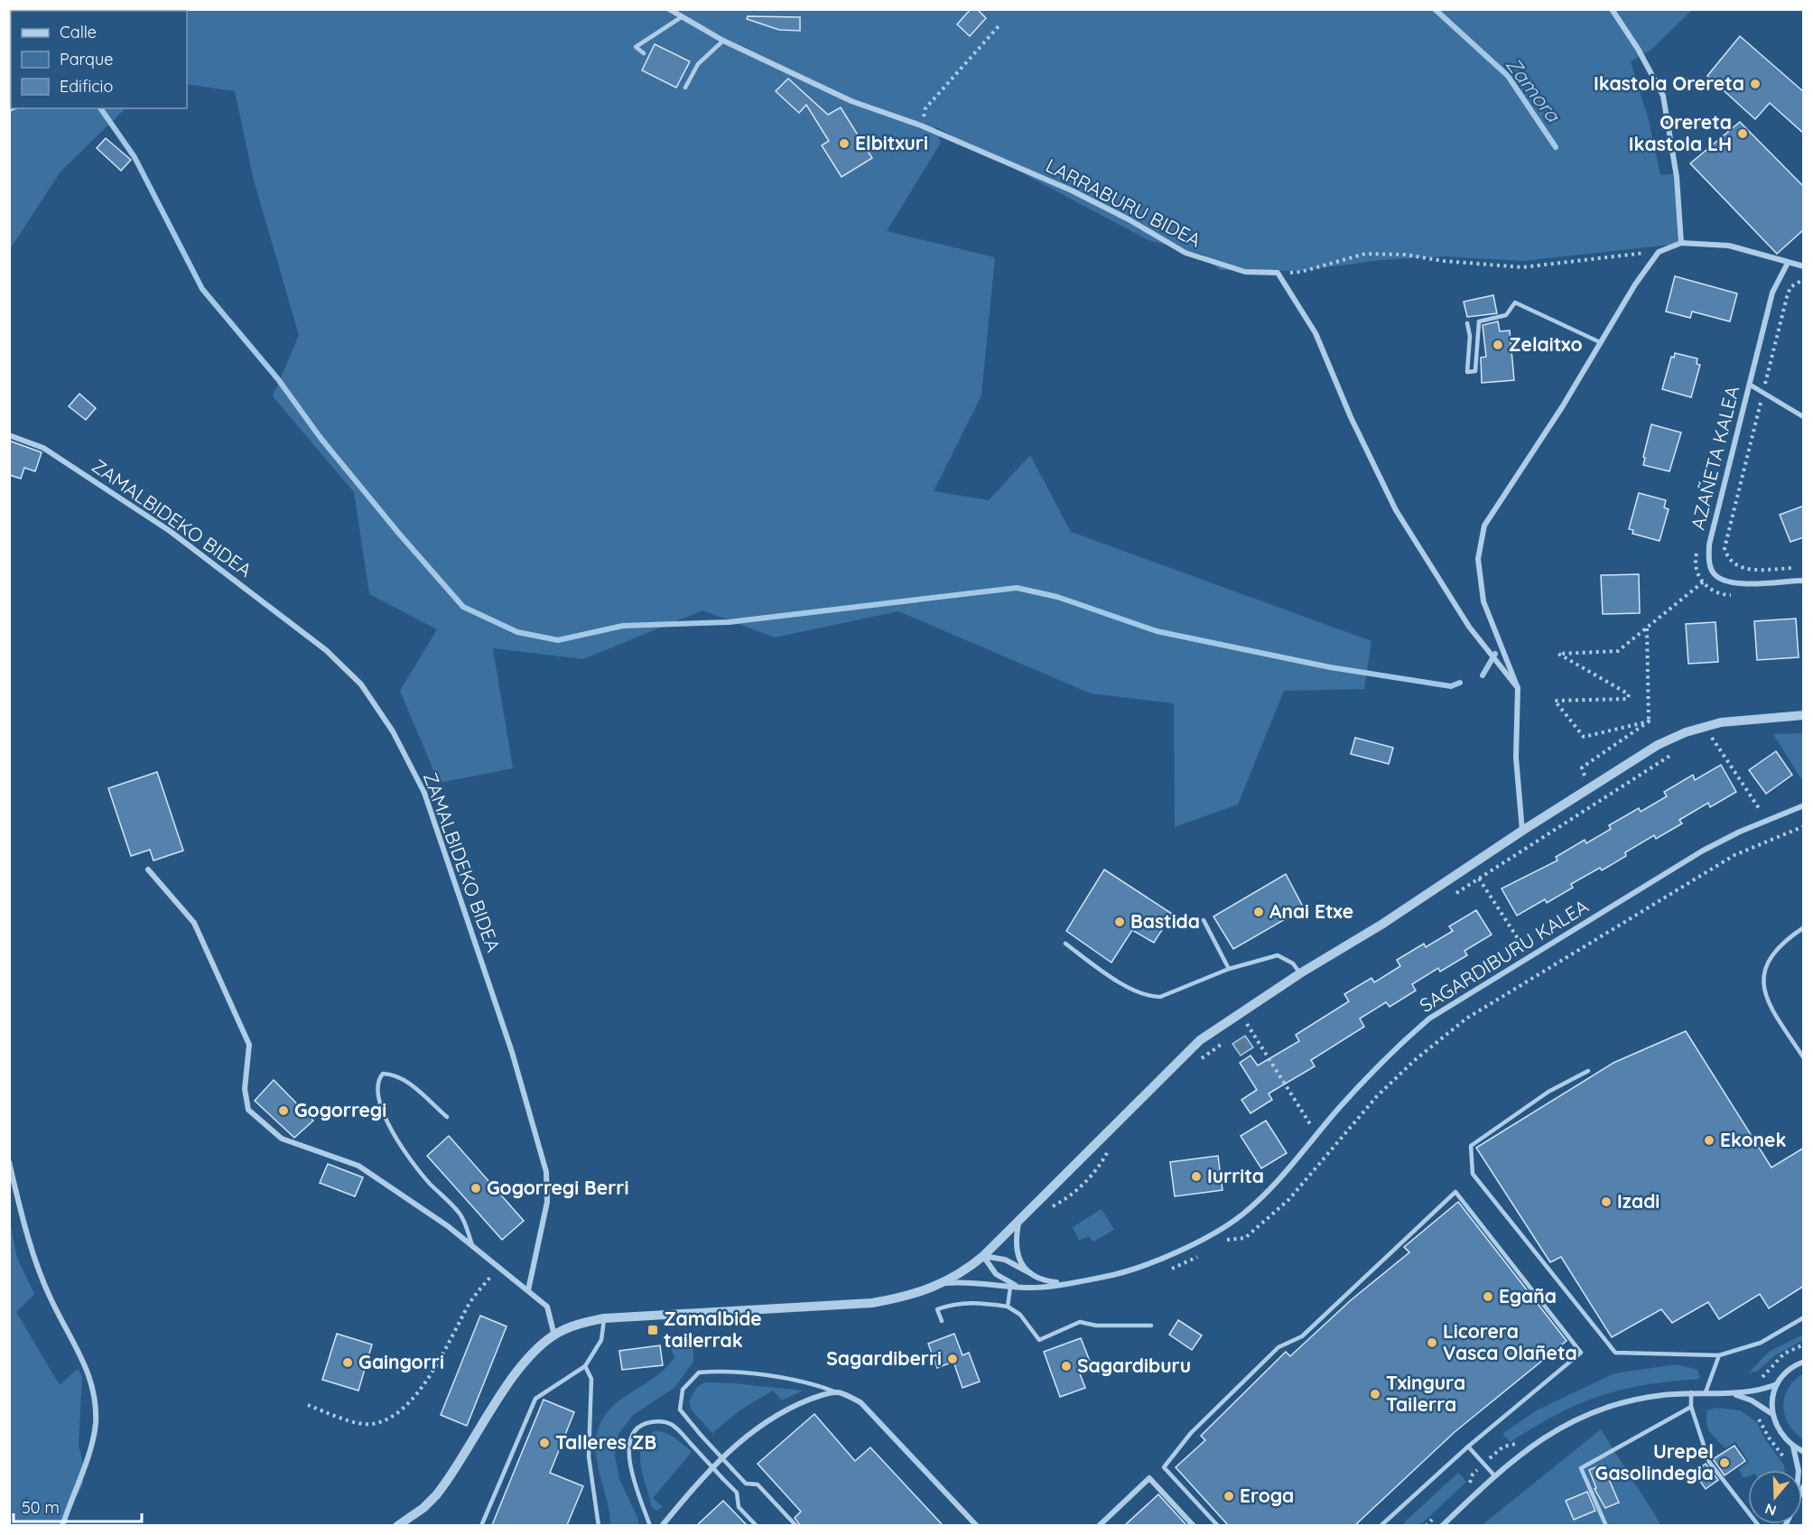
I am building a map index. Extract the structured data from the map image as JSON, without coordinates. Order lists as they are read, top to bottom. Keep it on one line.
{"streets":{"street":["LARRABURU BIDEA","AZAÑETA KALEA","ZAMALBIDEKO BIDEA","SAGARDIBURU KALEA"]},"water":["Zamora"],"places":{"other":["Ikastola Orereta","Orereta Ikastola LH","Elbitxuri","Zelaitxo","Anai Etxe","Bastida","Gogorregi","Ekonek","Iurrita","Gogorregi Berri","Izadi","Egaña","Licorera Vasca Olañeta","Sagardiberri","Gaingorri","Sagardiburu","Txingura Tailerra","Talleres ZB","Urepel Gasolindegia","Eroga"],"transit":["Zamalbide tailerrak"]},"legend":["Calle","Parque","Edificio"],"scale_bar":"50 m","north":"bottom"}
